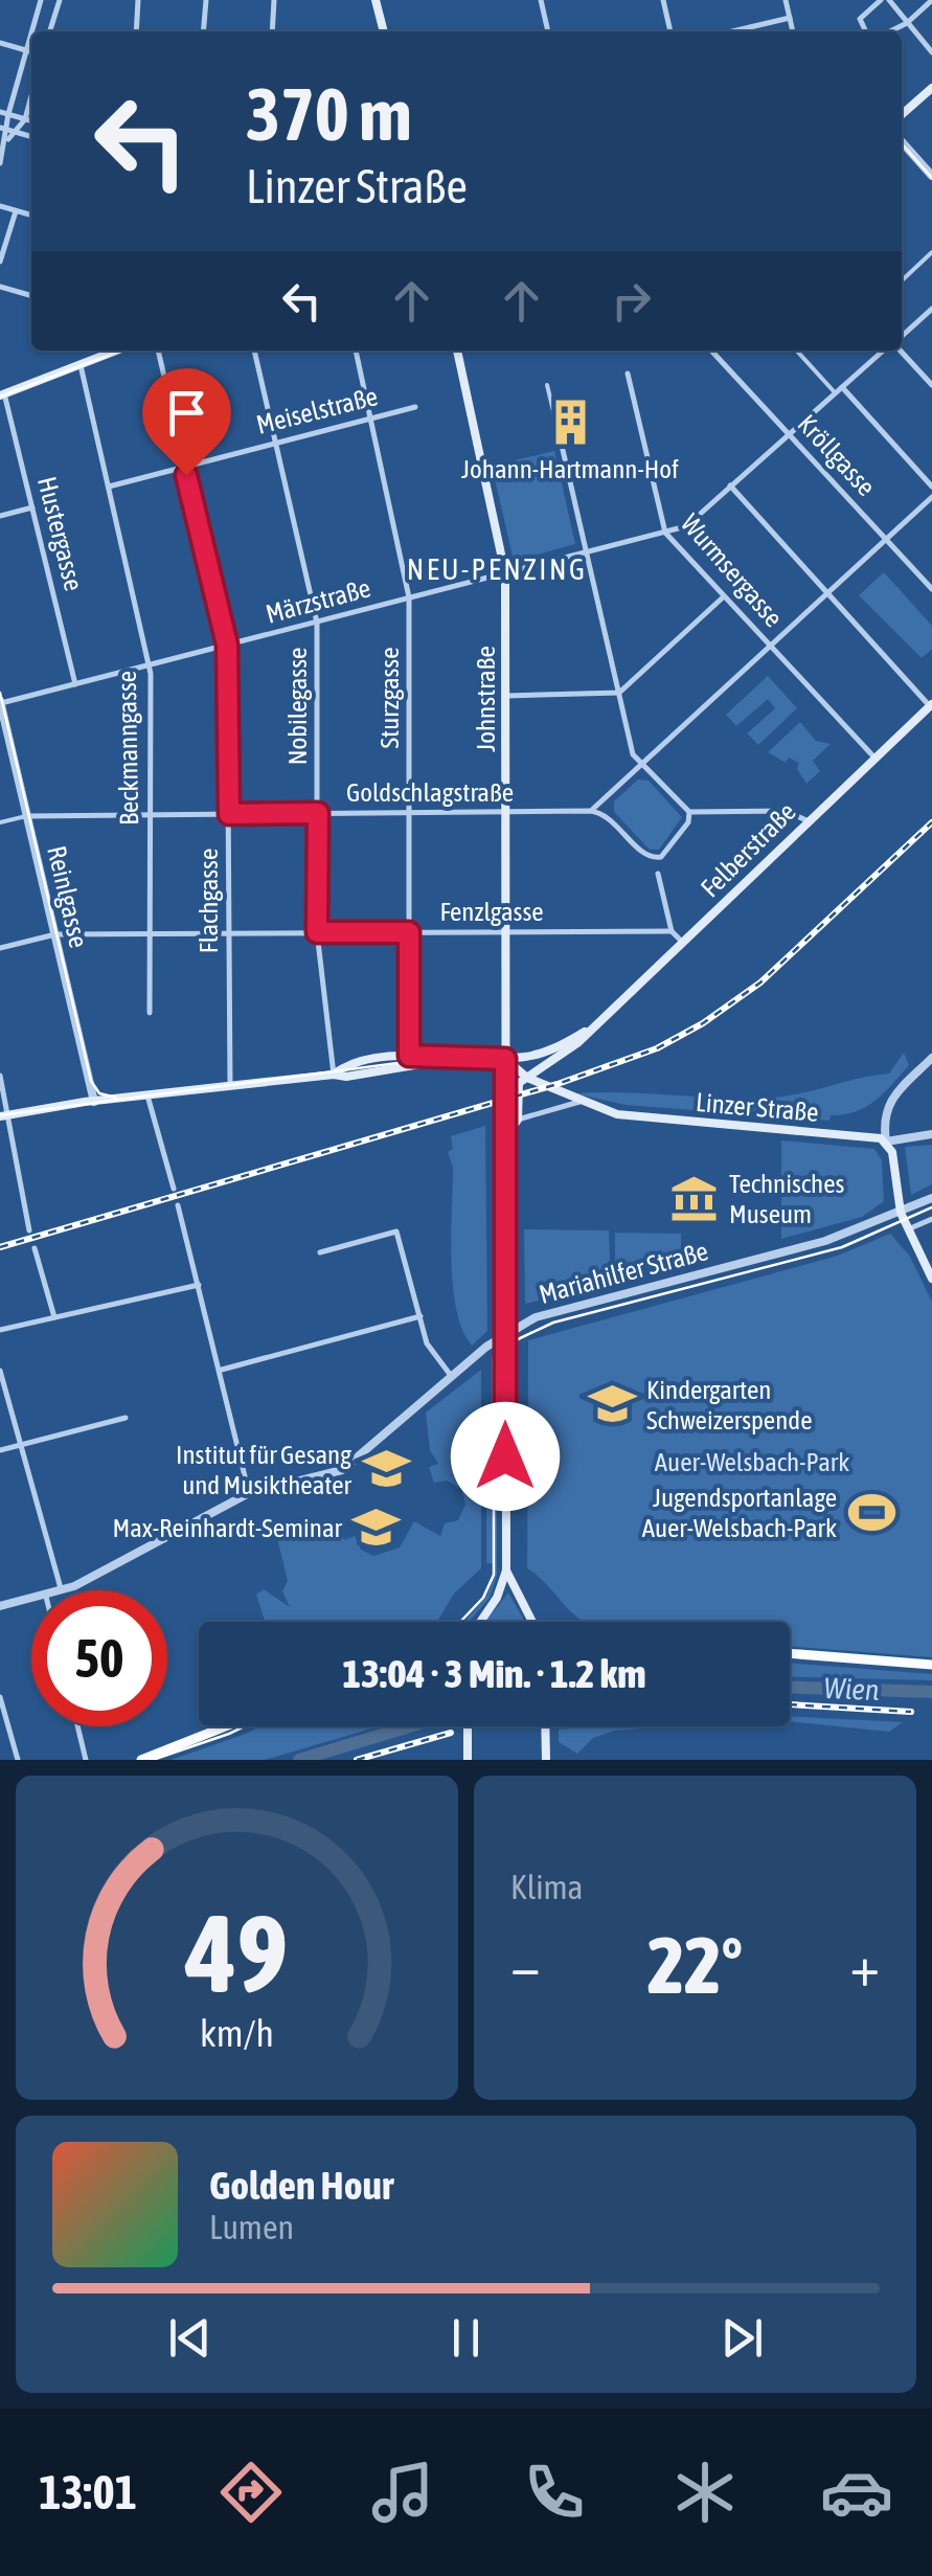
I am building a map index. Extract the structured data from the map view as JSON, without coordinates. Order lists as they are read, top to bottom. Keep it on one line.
{"streets":{"main road":["Johnstraße","Felberstraße","Linzer Straße"],"street":["Meiselstraße","Kröllgasse","Hustergasse","Wurmsergasse","Märzstraße","Sturzgasse","Nobilegasse","Beckmanngasse","Goldschlagstraße","Reinlgasse","Flachgasse","Fenzlgasse","Mariahilfer Straße"]},"crossings":[["Meiselstraße","Sturzgasse"],["Meiselstraße","Nobilegasse"],["Meiselstraße","Beckmanngasse"],["Meiselstraße","Flachgasse"],["Kröllgasse","Märzstraße"],["Hustergasse","Märzstraße"],["Wurmsergasse","Märzstraße"],["Wurmsergasse","Felberstraße"],["Märzstraße","Sturzgasse"],["Märzstraße","Johnstraße"],["Märzstraße","Nobilegasse"],["Märzstraße","Beckmanngasse"],["Märzstraße","Reinlgasse"],["Märzstraße","Flachgasse"],["Sturzgasse","Goldschlagstraße"],["Sturzgasse","Fenzlgasse"],["Johnstraße","Goldschlagstraße"],["Johnstraße","Felberstraße"],["Johnstraße","Fenzlgasse"],["Johnstraße","Linzer Straße"],["Johnstraße","Mariahilfer Straße"],["Nobilegasse","Goldschlagstraße"],["Nobilegasse","Fenzlgasse"],["Beckmanngasse","Goldschlagstraße"],["Beckmanngasse","Fenzlgasse"],["Goldschlagstraße","Reinlgasse"],["Goldschlagstraße","Flachgasse"],["Felberstraße","Linzer Straße"],["Reinlgasse","Fenzlgasse"],["Flachgasse","Fenzlgasse"]],"districts":["NEU-PENZING"],"water":["Wien"],"parks":["Auer-Welsbach-Park"],"places":{"building":["Johann-Hartmann-Hof"],"museum":["Technisches Museum"],"school or university":["Kindergarten Schweizerspende","Institut für Gesang und Musiktheater","Max-Reinhardt-Seminar"],"sports":["Jugendsportanlage Auer-Welsbach-Park"]},"page":{"turn":["370 m","Linzer Straße"],"limit":"50","trip":"13:04 · 3 Min. · 1.2 km","tile":"Klima","heat":["−","22°","+"],"song":["Golden Hour","Lumen"],"tabs":"13:01","gauge":["49","km/h"]}}
